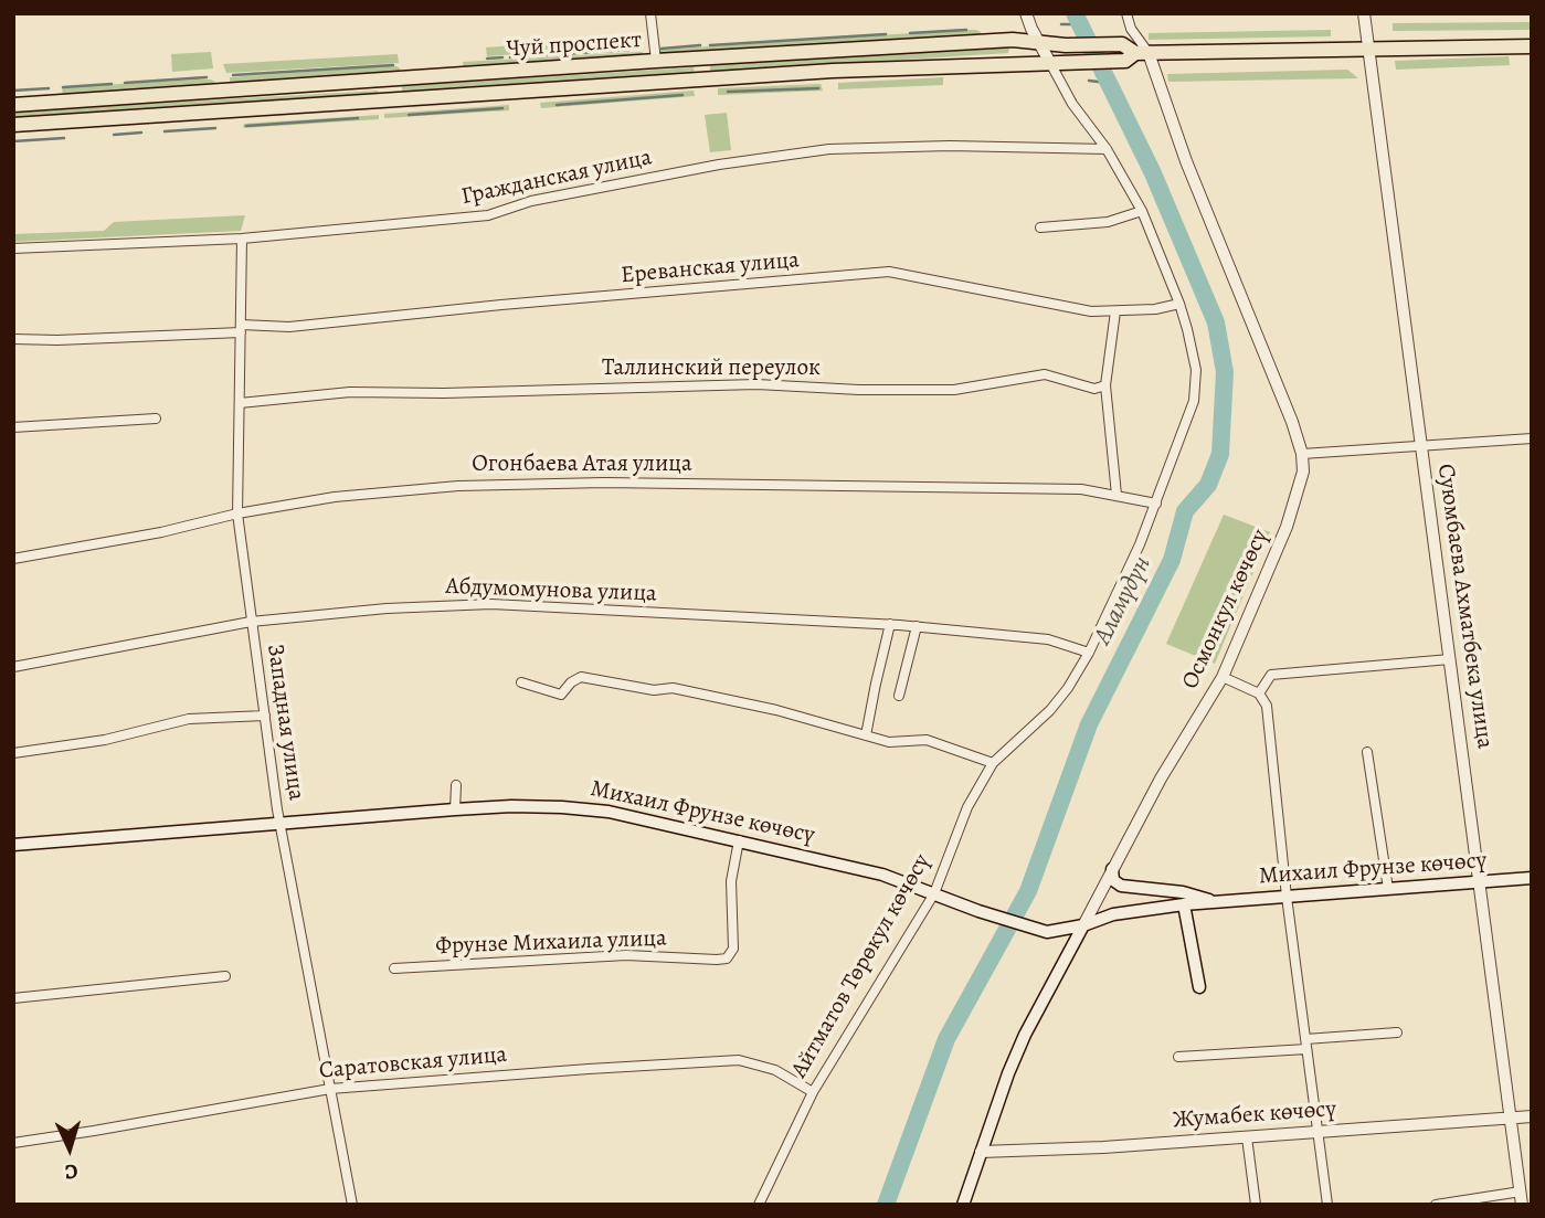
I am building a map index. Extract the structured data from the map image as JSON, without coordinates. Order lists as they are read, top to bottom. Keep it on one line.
{"streets":{"main road":["Чуй проспект","Осмонкул көчөсү","Михаил Фрунзе көчөсү"],"street":["Гражданская улица","Ереванская улица","Таллинский переулок","Огонбаева Атая улица","Абдумомунова улица","Суюмбаева Ахматбека улица","Западная улица","Фрунзе Михаила улица","Айтматов Төрөкул көчөсү","Саратовская улица","Жумабек көчөсү"]},"crossings":[["Чуй проспект","Суюмбаева Ахматбека улица"],["Чуй проспект","Осмонкул көчөсү"],["Чуй проспект","Айтматов Төрөкул көчөсү"],["Гражданская улица","Западная улица"],["Гражданская улица","Айтматов Төрөкул көчөсү"],["Ереванская улица","Западная улица"],["Ереванская улица","Айтматов Төрөкул көчөсү"],["Таллинский переулок","Западная улица"],["Огонбаева Атая улица","Западная улица"],["Огонбаева Атая улица","Айтматов Төрөкул көчөсү"],["Абдумомунова улица","Западная улица"],["Абдумомунова улица","Айтматов Төрөкул көчөсү"],["Суюмбаева Ахматбека улица","Михаил Фрунзе көчөсү"],["Суюмбаева Ахматбека улица","Жумабек көчөсү"],["Осмонкул көчөсү","Михаил Фрунзе көчөсү"],["Осмонкул көчөсү","Жумабек көчөсү"],["Западная улица","Михаил Фрунзе көчөсү"],["Западная улица","Саратовская улица"],["Михаил Фрунзе көчөсү","Фрунзе Михаила улица"],["Михаил Фрунзе көчөсү","Айтматов Төрөкул көчөсү"],["Айтматов Төрөкул көчөсү","Саратовская улица"]],"water":["Аламүдүн"],"north":"bottom"}
